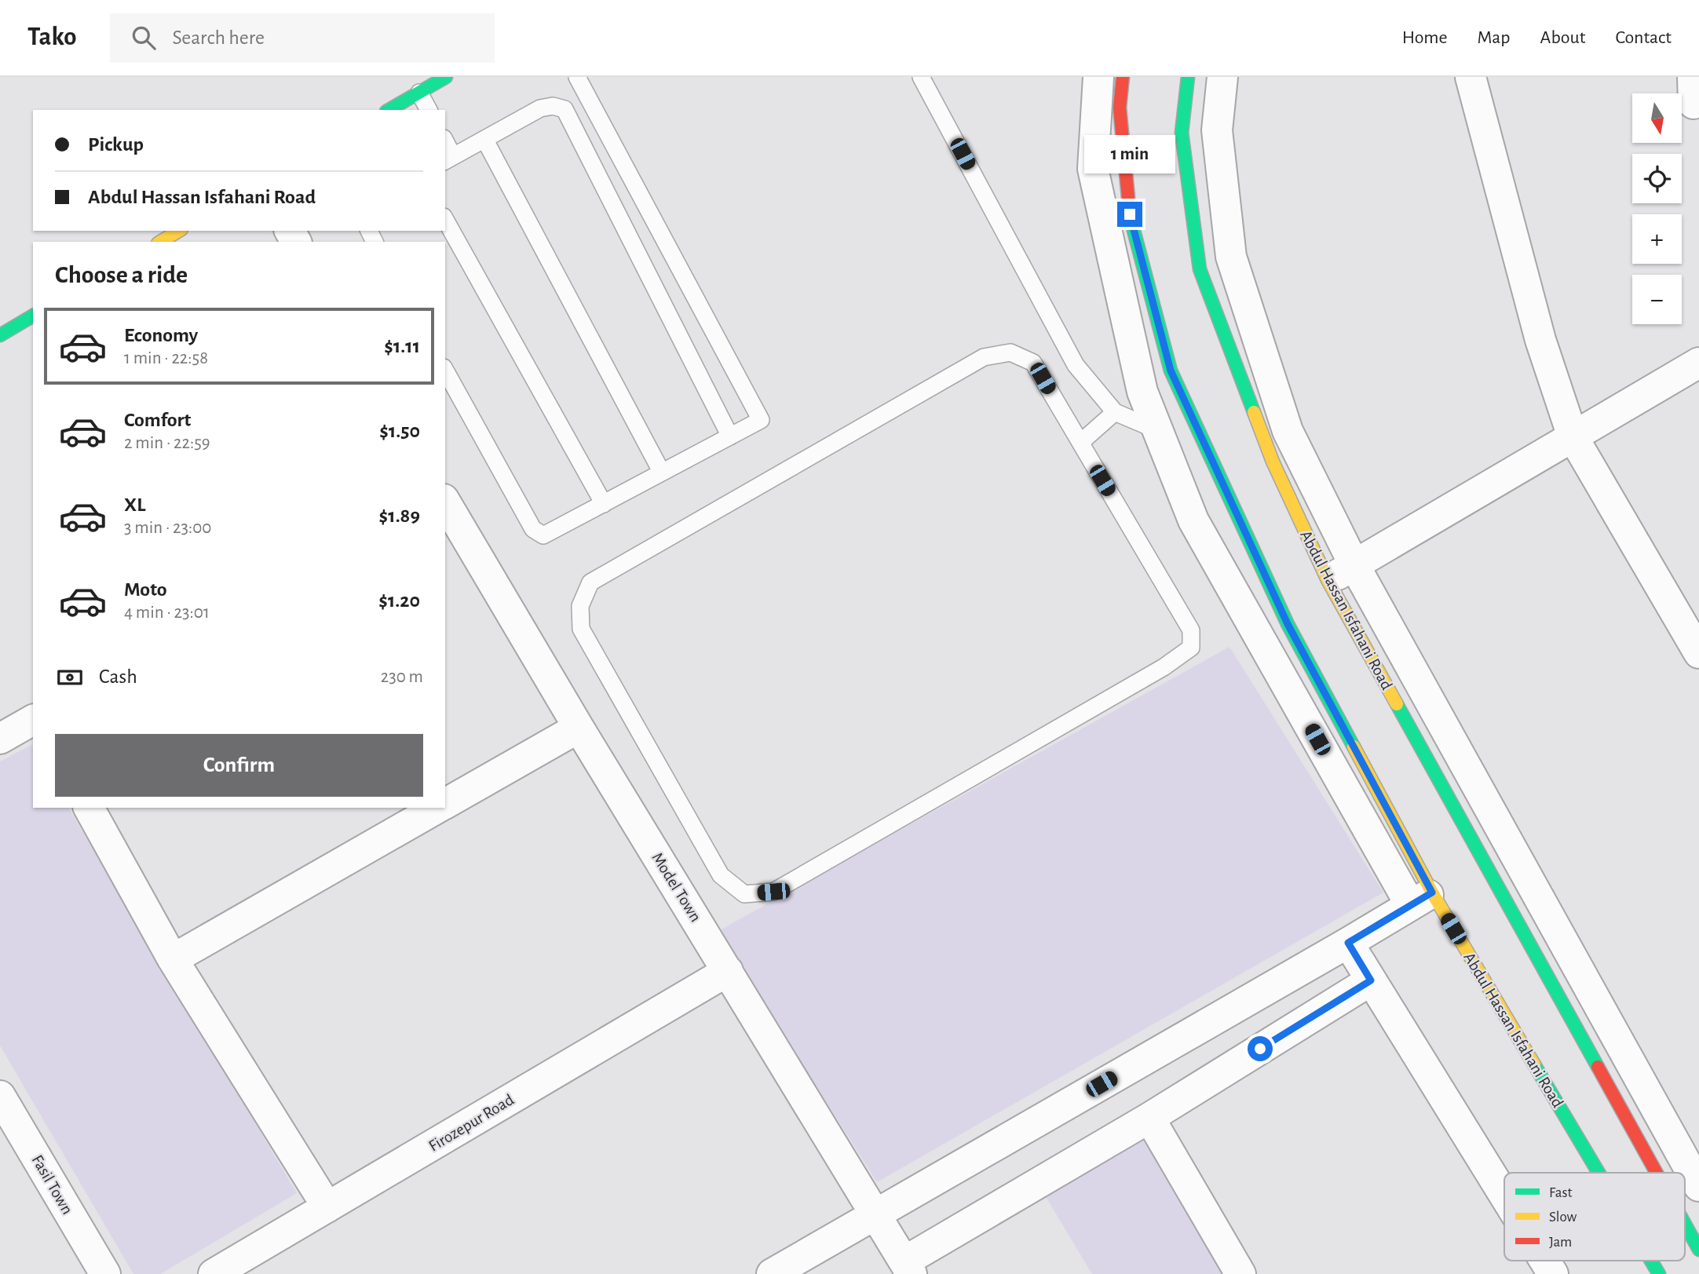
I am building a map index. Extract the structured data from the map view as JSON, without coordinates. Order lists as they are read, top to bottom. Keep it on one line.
{"streets":{"main road":["Abdul Hassan Isfahani Road"],"street":["Model Town","Firozepur Road","Fasil Town"]},"crossings":[["Model Town","Firozepur Road"]],"legend":["Fast","Slow","Jam"],"north":"bottom","page":{"header":"Tako","search":"Search here","nav":["Home","Map","About","Contact"],"map_buttons":["+","−"],"banner":["Pickup","Abdul Hassan Isfahani Road"],"bubble":"1 min","heading":"Choose a ride","list":[{"name":"Economy","note":"1 min · 22:58","value":"$1.11"},{"name":"Comfort","note":"2 min · 22:59","value":"$1.50"},{"name":"XL","note":"3 min · 23:00","value":"$1.89"},{"name":"Moto","note":"4 min · 23:01","value":"$1.20"}],"pay":["Cash","230 m"],"buttons":"Confirm"}}
